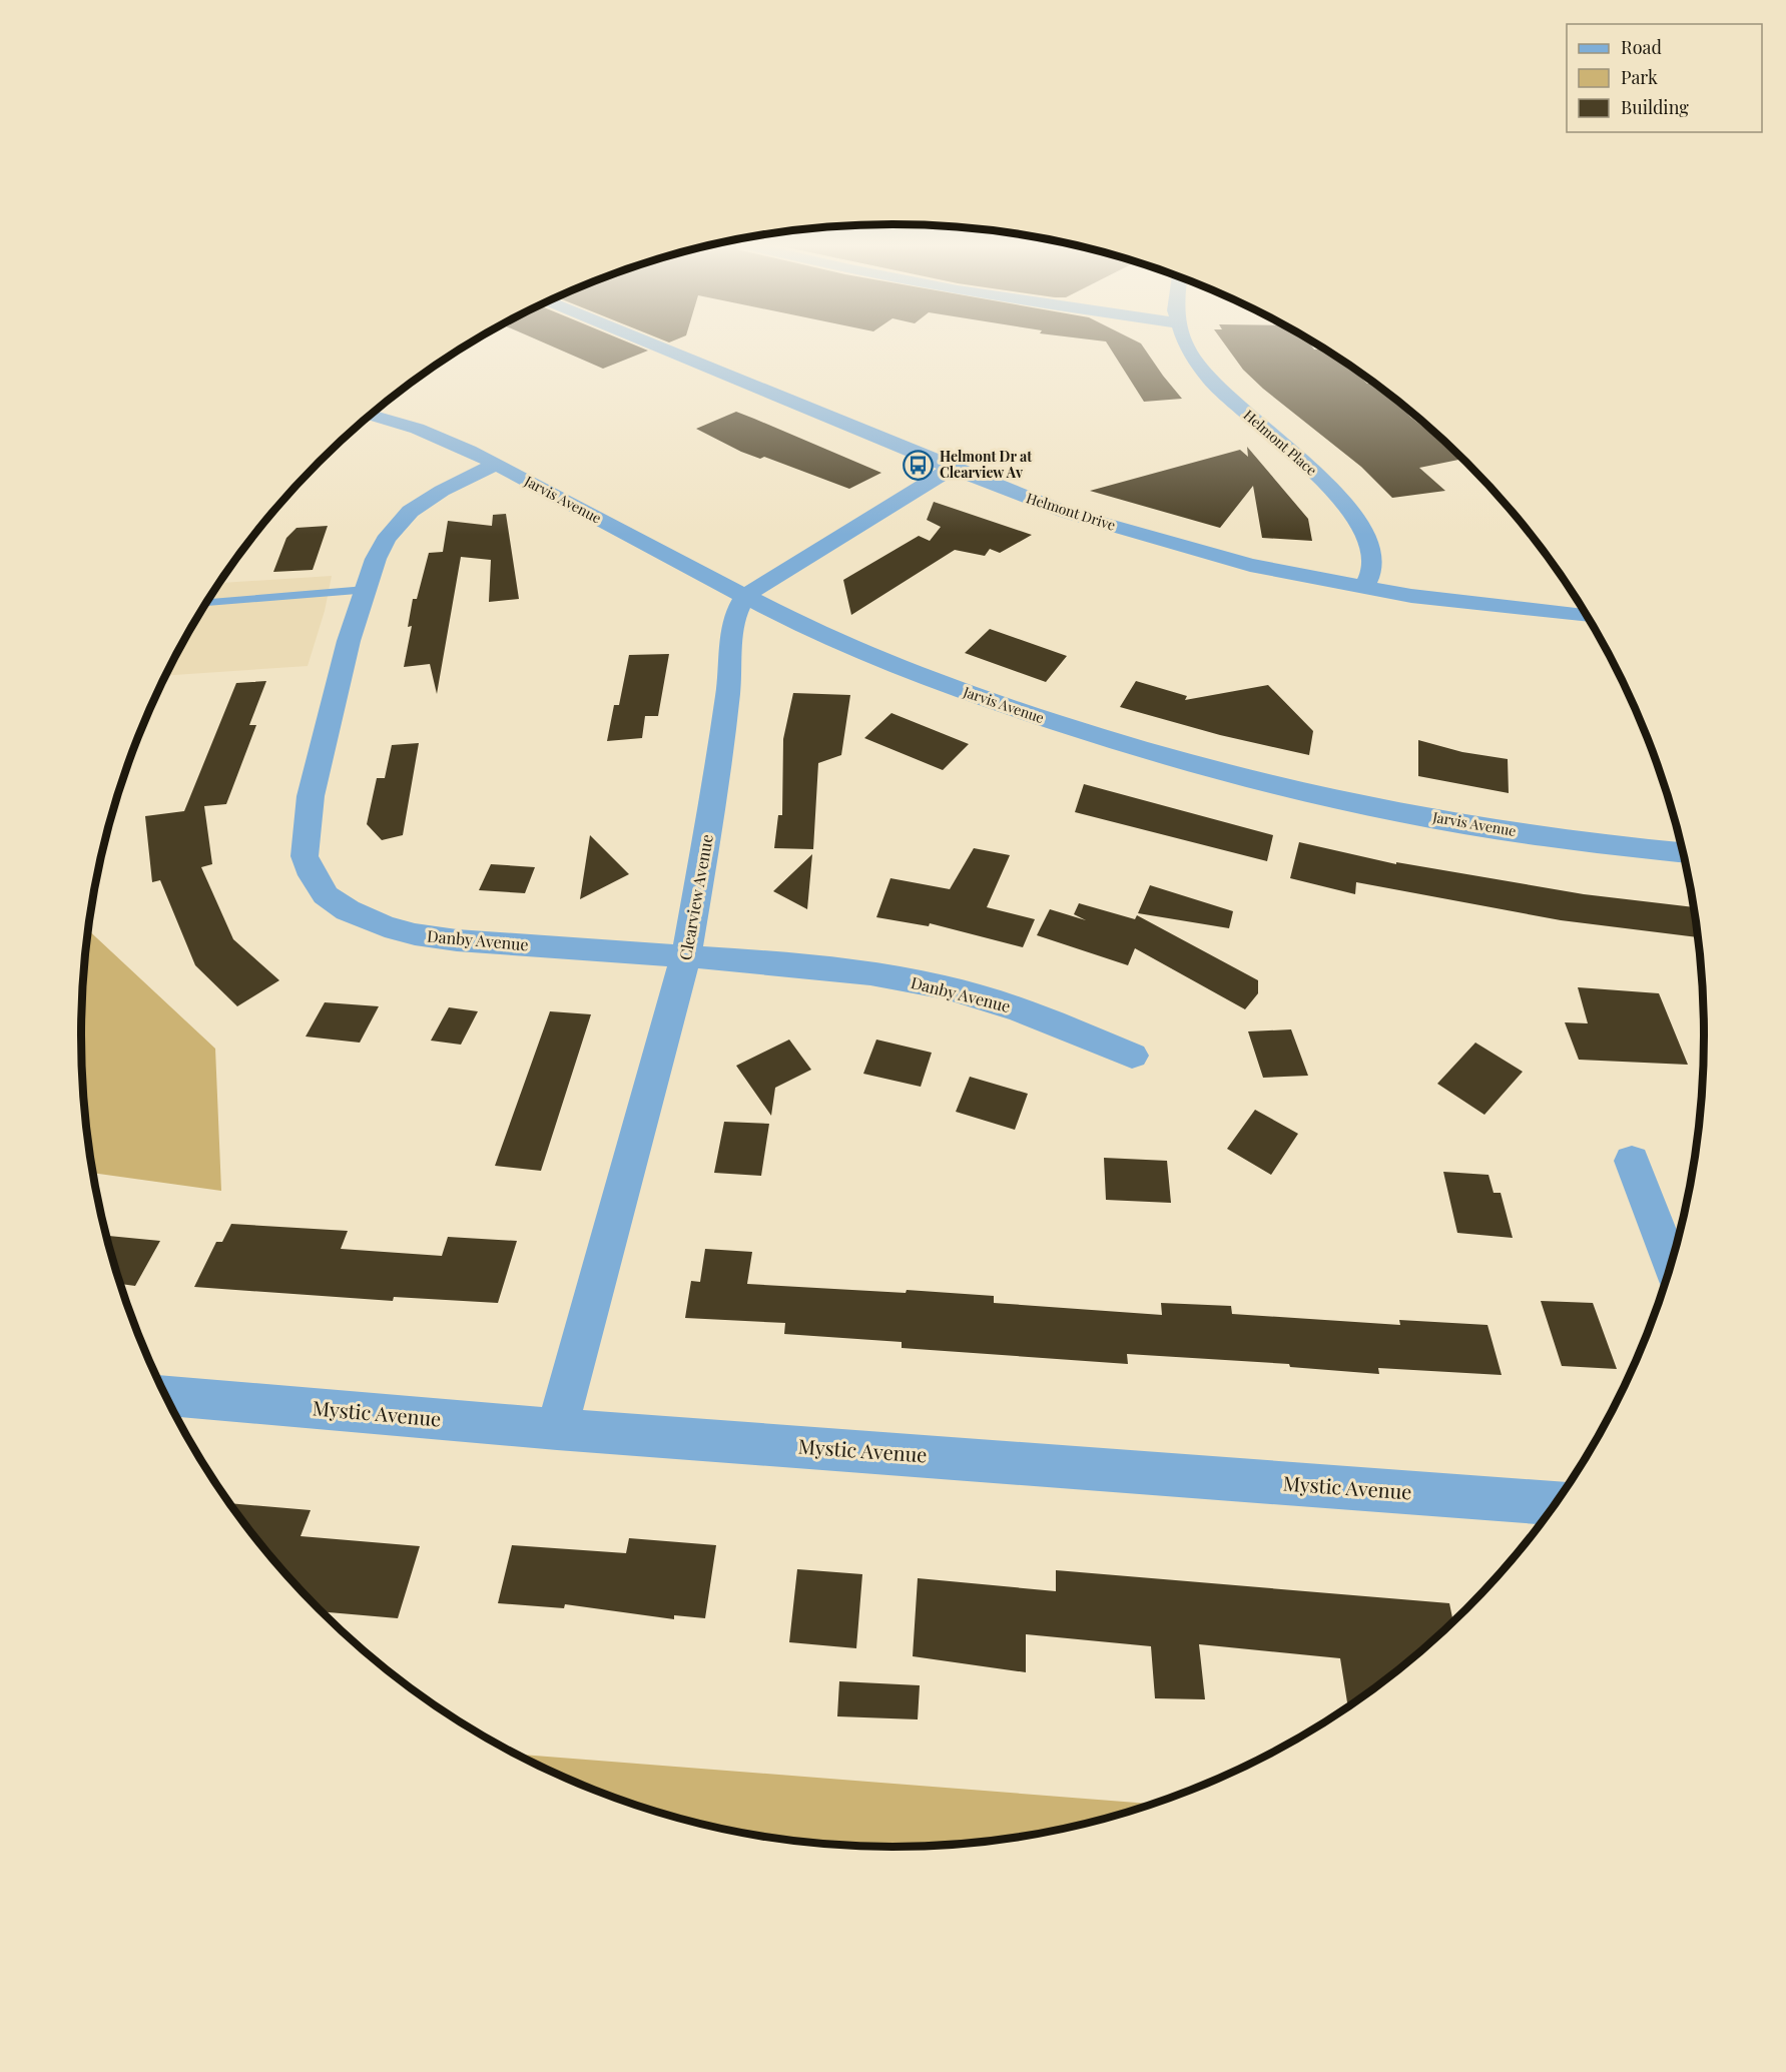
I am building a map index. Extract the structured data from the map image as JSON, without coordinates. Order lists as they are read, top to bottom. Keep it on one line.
{"streets":{"street":["Helmont Place","Jarvis Avenue","Helmont Drive","Clearview Avenue","Danby Avenue","Mystic Avenue"]},"crossings":[["Helmont Place","Helmont Drive"],["Jarvis Avenue","Clearview Avenue"],["Jarvis Avenue","Danby Avenue"],["Clearview Avenue","Danby Avenue"],["Clearview Avenue","Mystic Avenue"]],"places":{"bus stop":["Helmont Dr at Clearview Av"]},"legend":["Road","Park","Building"]}
